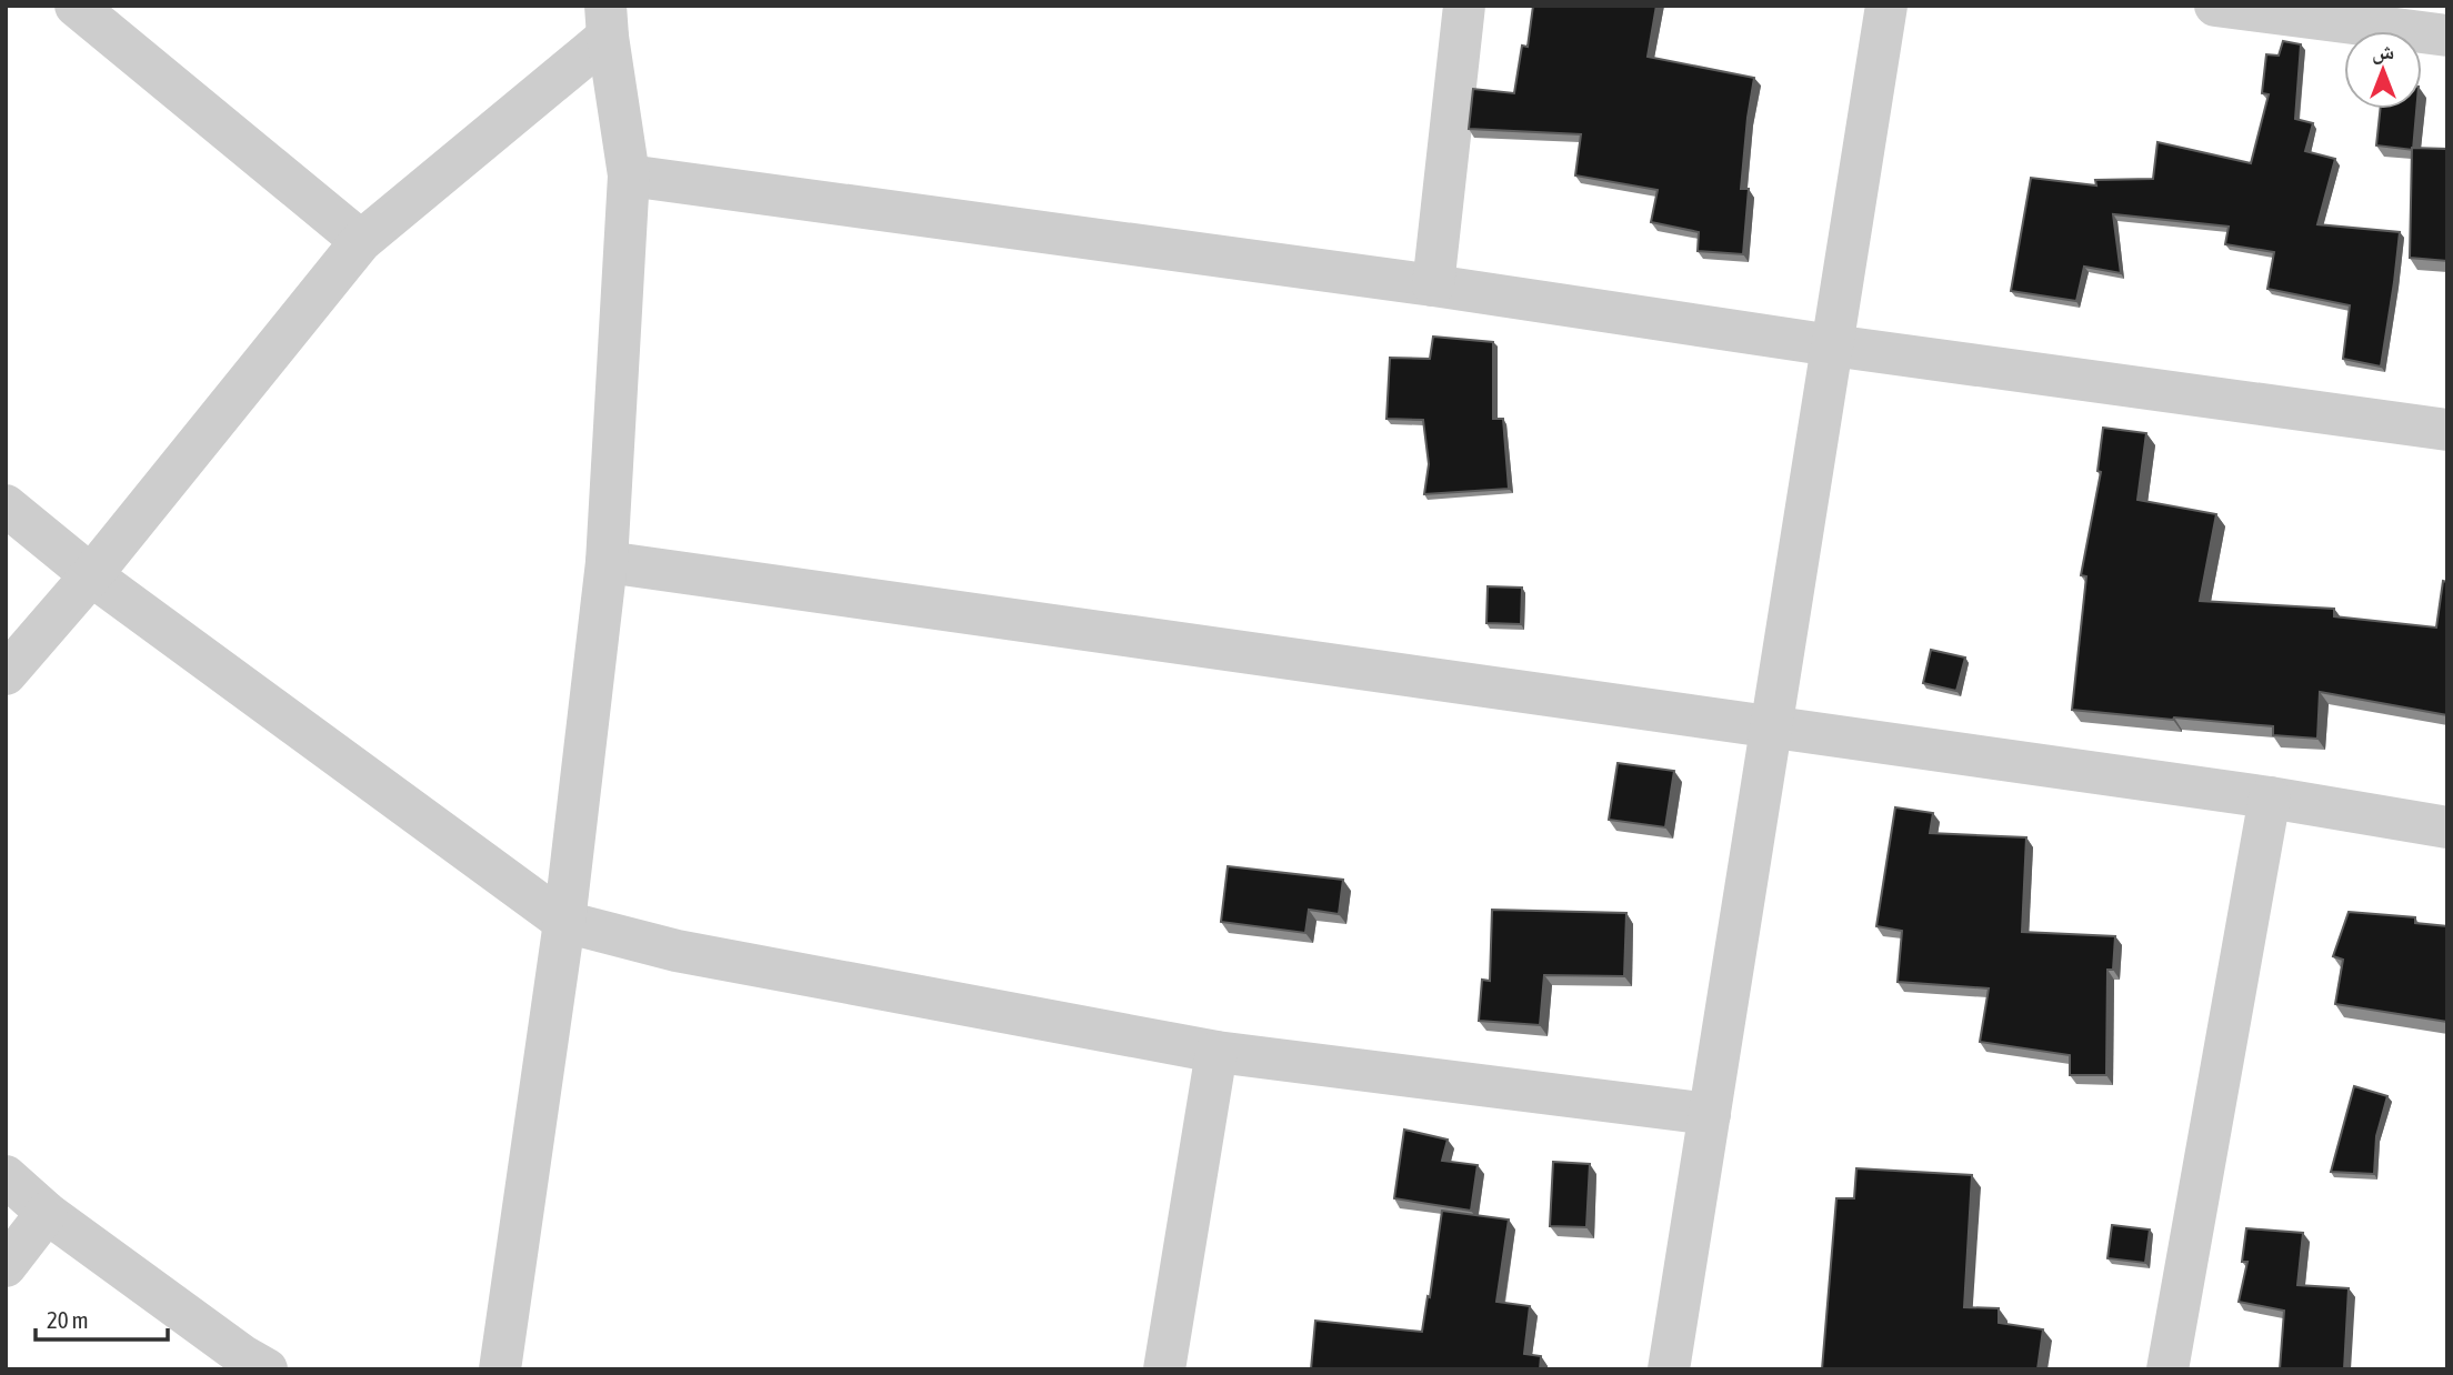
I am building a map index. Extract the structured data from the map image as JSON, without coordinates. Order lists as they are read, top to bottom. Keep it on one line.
{"scale_bar":"20 m","north":"top"}
